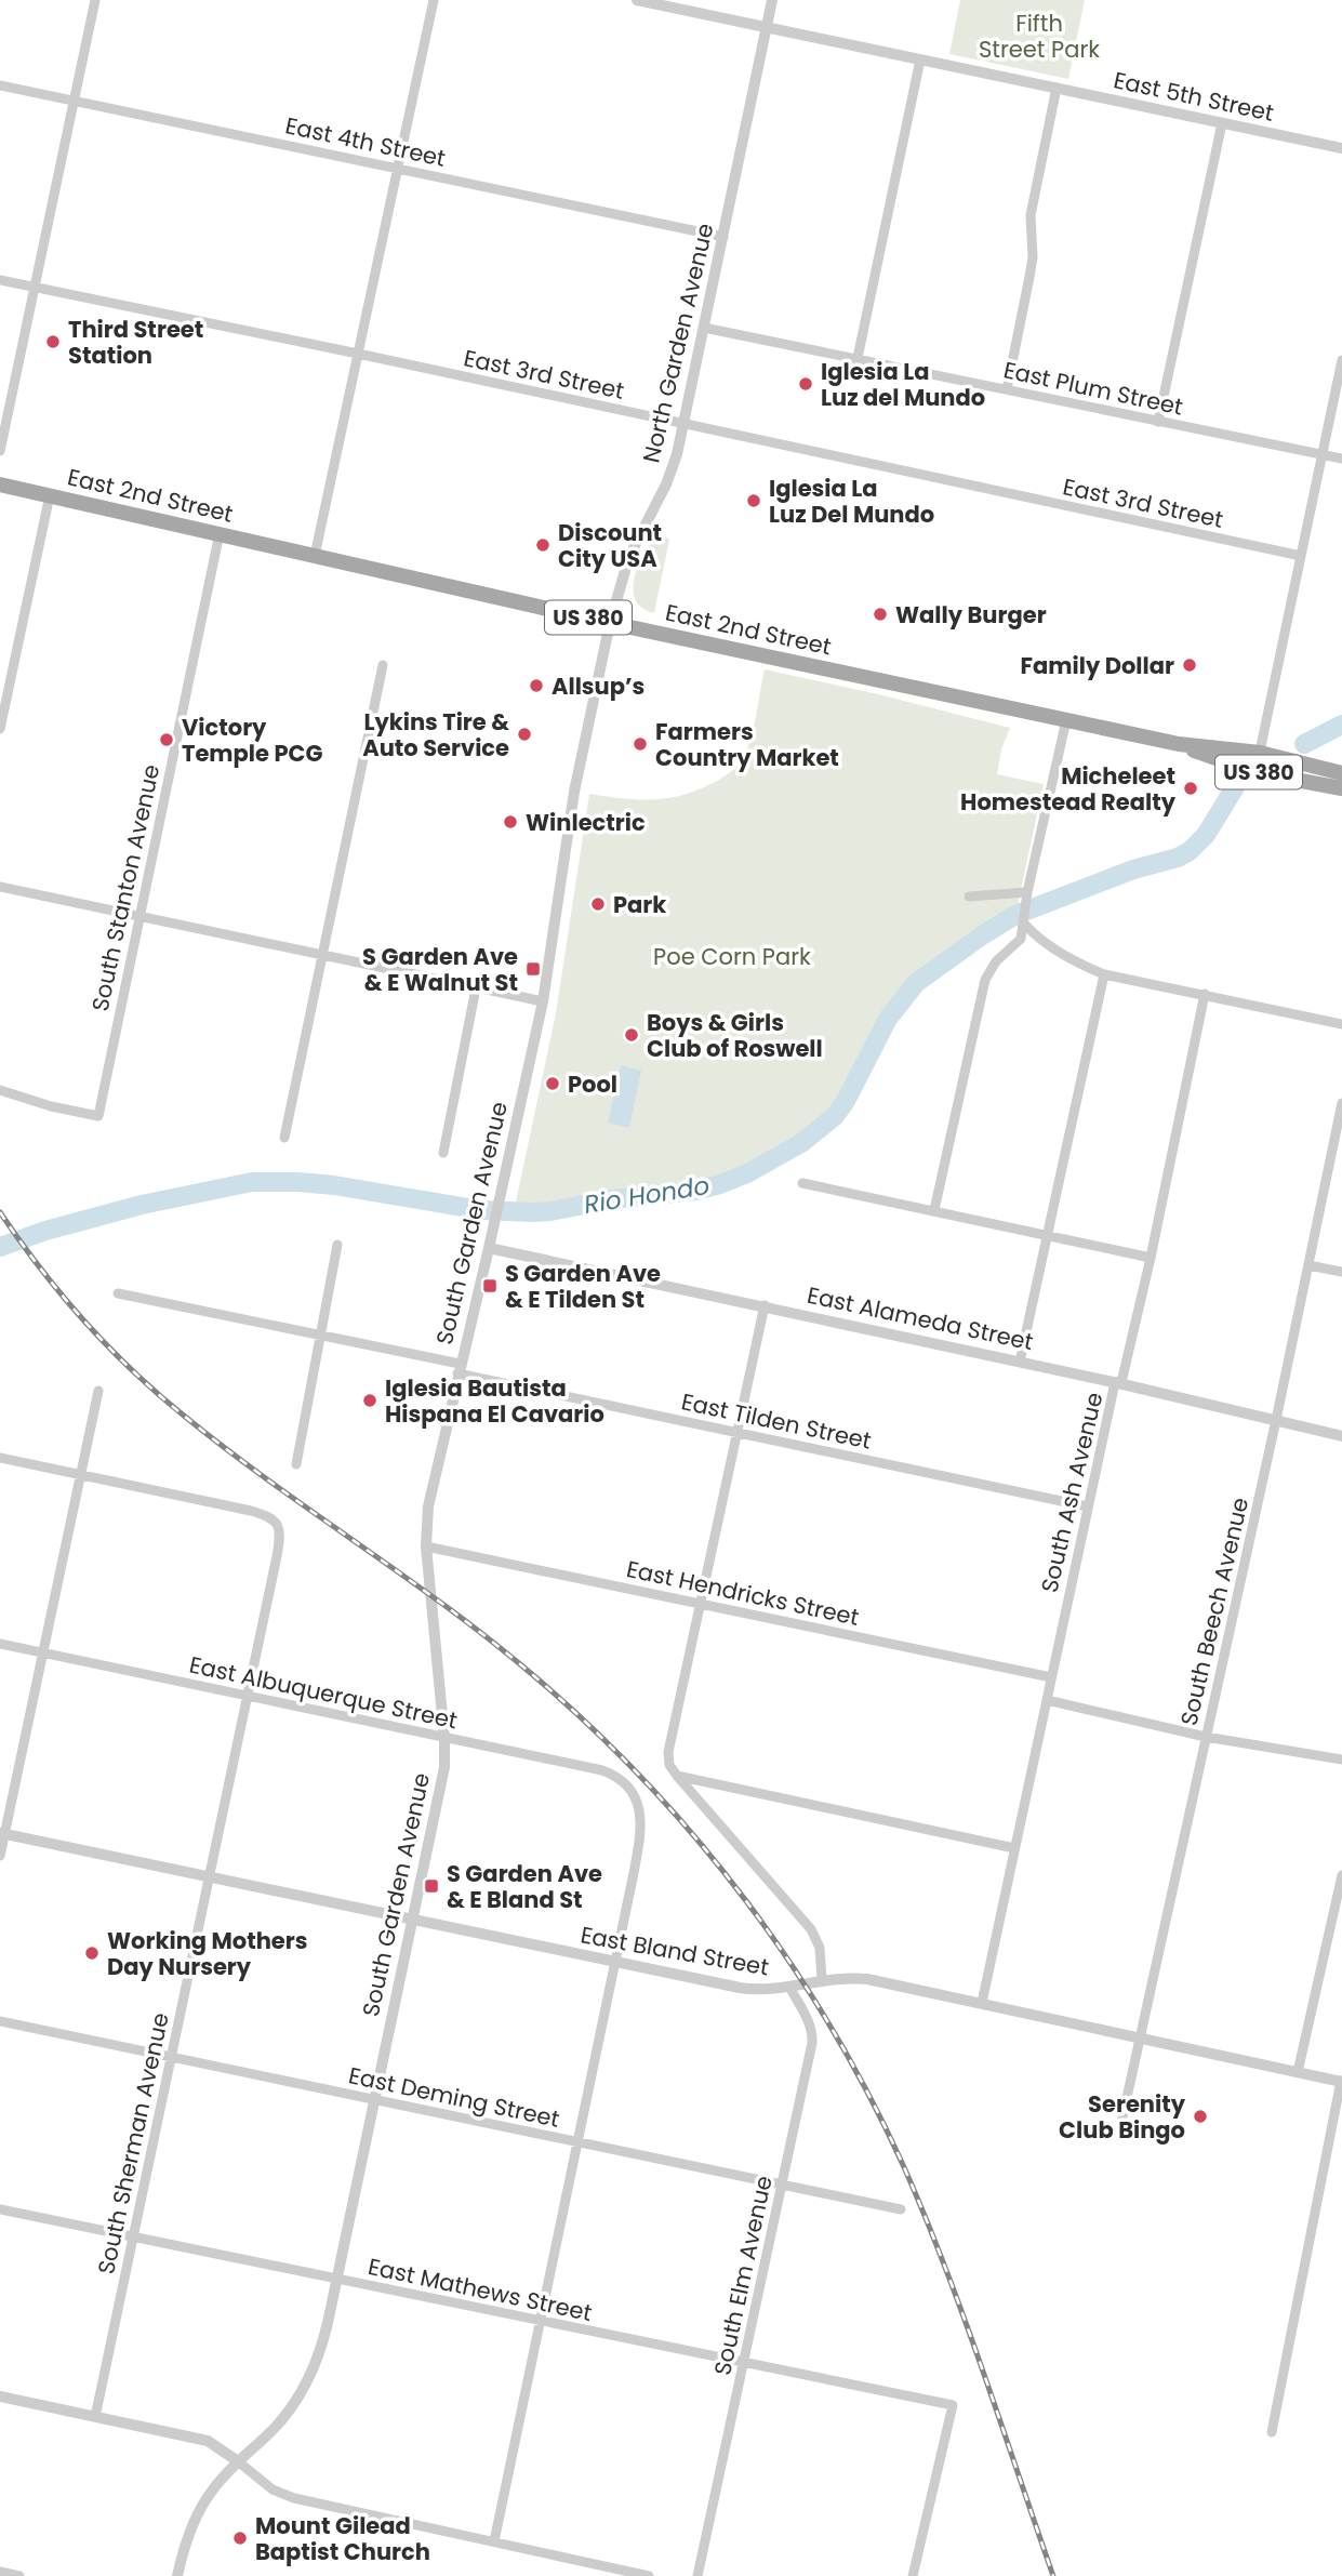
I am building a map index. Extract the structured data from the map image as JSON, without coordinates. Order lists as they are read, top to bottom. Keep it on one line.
{"streets":{"main road":["East 2nd Street","US 380"],"street":["East 5th Street","East 4th Street","North Garden Avenue","East 3rd Street","East Plum Street","South Stanton Avenue","South Garden Avenue","East Alameda Street","East Tilden Street","South Ash Avenue","East Hendricks Street","South Beech Avenue","East Albuquerque Street","East Bland Street","East Deming Street","South Sherman Avenue","South Elm Avenue","East Mathews Street"]},"crossings":[["East 5th Street","North Garden Avenue"],["East 4th Street","North Garden Avenue"],["North Garden Avenue","East 3rd Street"],["North Garden Avenue","East Plum Street"],["North Garden Avenue","East 2nd Street"],["North Garden Avenue","South Garden Avenue"],["East 2nd Street","South Stanton Avenue"],["South Garden Avenue","East Alameda Street"],["South Garden Avenue","East Tilden Street"],["South Garden Avenue","East Hendricks Street"],["South Garden Avenue","East Albuquerque Street"],["South Garden Avenue","East Bland Street"],["South Garden Avenue","East Deming Street"],["South Garden Avenue","East Mathews Street"],["East Alameda Street","South Ash Avenue"],["East Alameda Street","South Beech Avenue"],["East Tilden Street","South Ash Avenue"],["South Ash Avenue","East Hendricks Street"],["South Ash Avenue","East Bland Street"],["South Beech Avenue","East Bland Street"],["East Albuquerque Street","East Bland Street"],["East Albuquerque Street","South Sherman Avenue"],["East Bland Street","South Sherman Avenue"],["East Bland Street","South Elm Avenue"],["East Deming Street","South Sherman Avenue"],["East Deming Street","South Elm Avenue"],["South Sherman Avenue","East Mathews Street"],["South Elm Avenue","East Mathews Street"]],"water":["Rio Hondo"],"parks":["Fifth Street Park","Poe Corn Park"],"places":{"other":["Third Street Station","Iglesia La Luz del Mundo","Iglesia La Luz Del Mundo","Discount City USA","Wally Burger","Family Dollar","Allsup’s","Lykins Tire & Auto Service","Victory Temple PCG","Farmers Country Market","Micheleet Homestead Realty","Winlectric","Park","Boys & Girls Club of Roswell","Pool","Iglesia Bautista Hispana El Cavario","Working Mothers Day Nursery","Serenity Club Bingo","Mount Gilead Baptist Church"],"transit":["S Garden Ave & E Walnut St","S Garden Ave & E Tilden St","S Garden Ave & E Bland St"]}}
